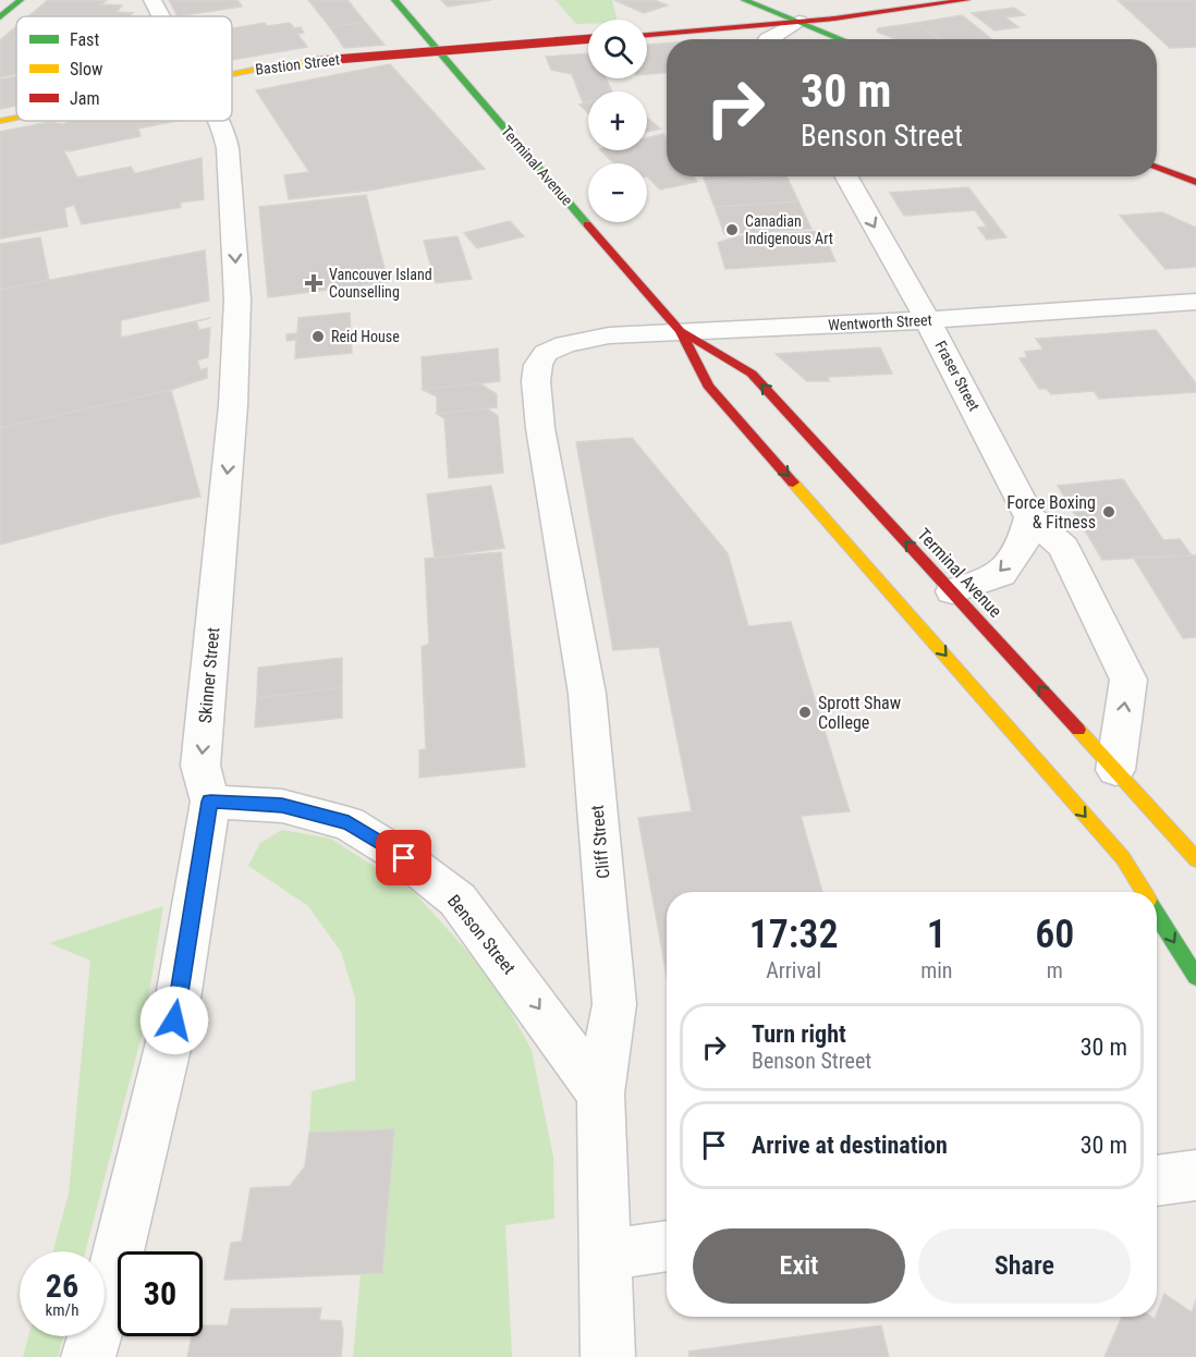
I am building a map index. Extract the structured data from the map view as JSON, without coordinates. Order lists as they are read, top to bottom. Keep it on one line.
{"streets":{"main road":["Bastion Street","Terminal Avenue"],"street":["Wentworth Street","Fraser Street","Skinner Street","Cliff Street","Benson Street"]},"crossings":[["Terminal Avenue","Wentworth Street"],["Terminal Avenue","Fraser Street"],["Wentworth Street","Fraser Street"],["Wentworth Street","Cliff Street"],["Skinner Street","Benson Street"],["Cliff Street","Benson Street"]],"one_way":["Skinner Street","Benson Street"],"places":{"other":["Canadian Indigenous Art","Reid House","Force Boxing & Fitness","Sprott Shaw College"],"health":["Vancouver Island Counselling"]},"legend":["Fast","Slow","Jam"],"page":{"map_buttons":["+","−"],"turn":["30 m","Benson Street"],"eta":["17:32","Arrival","1","min","60","m"],"list":[{"name":"Turn right","note":"Benson Street","value":"30 m"},{"name":"Arrive at destination","value":"30 m"}],"buttons":["Exit","Share"],"speed":"26 km/h","limit":"30"}}
